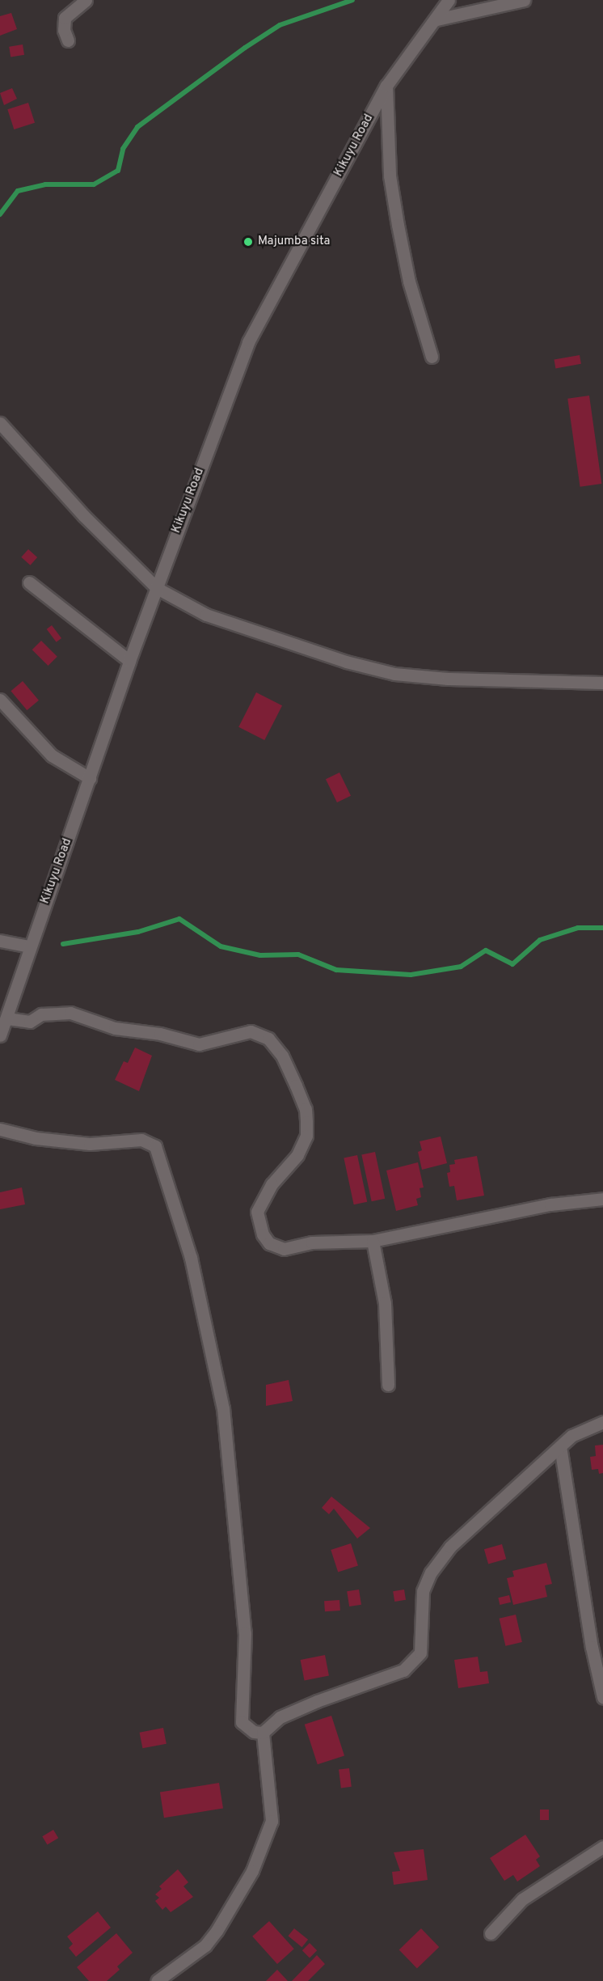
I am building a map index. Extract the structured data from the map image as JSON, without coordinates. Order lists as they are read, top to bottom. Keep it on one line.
{"streets":{"street":["Kikuyu Road"]},"places":["Majumba sita"]}
